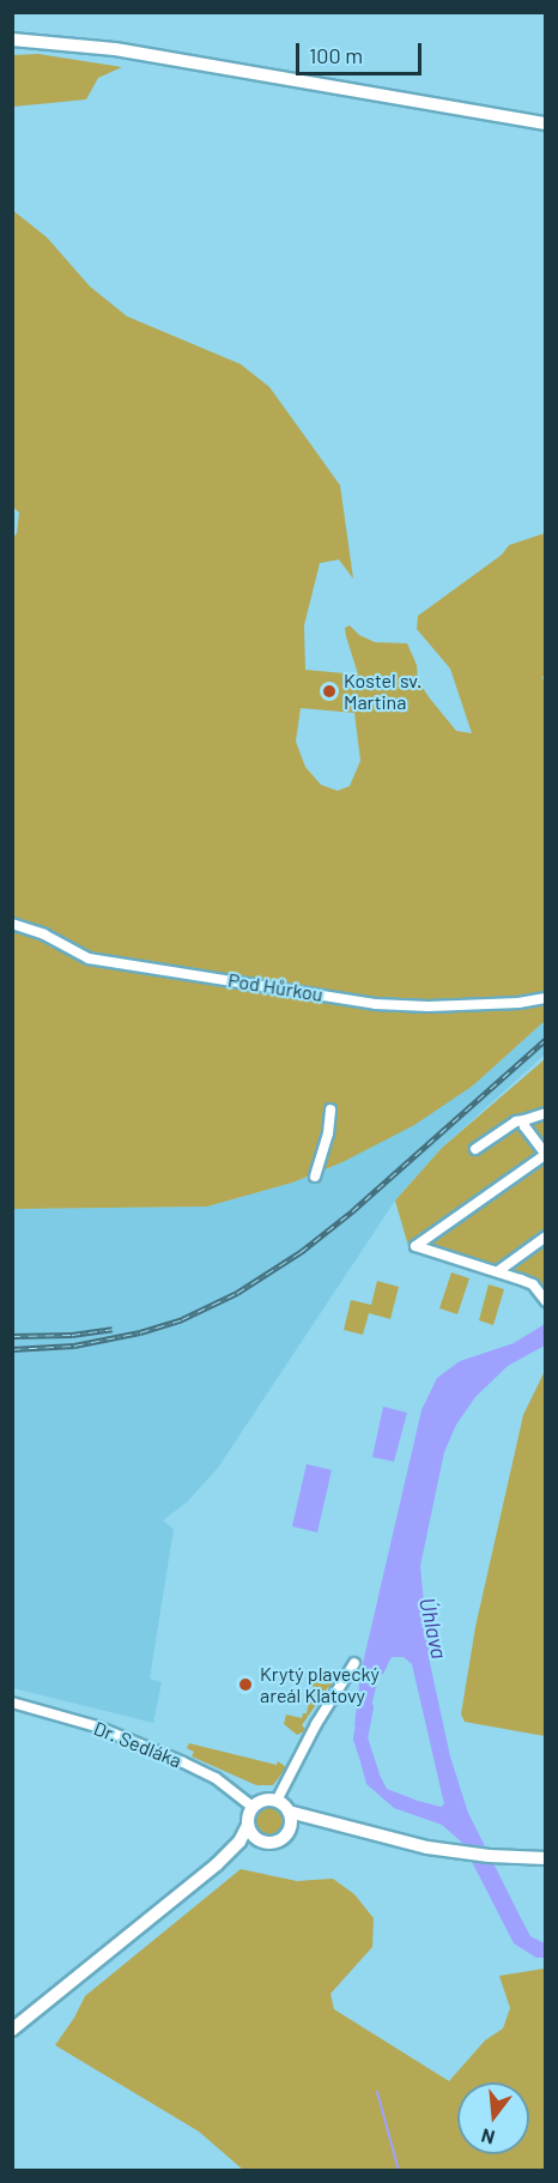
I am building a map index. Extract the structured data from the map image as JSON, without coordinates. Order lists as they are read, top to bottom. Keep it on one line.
{"streets":{"street":["Pod Hůrkou","Dr. Sedláka"]},"water":["Úhlava"],"places":["Kostel sv. Martina","Krytý plavecký areál Klatovy"],"scale_bar":"100 m","north":"bottom"}
